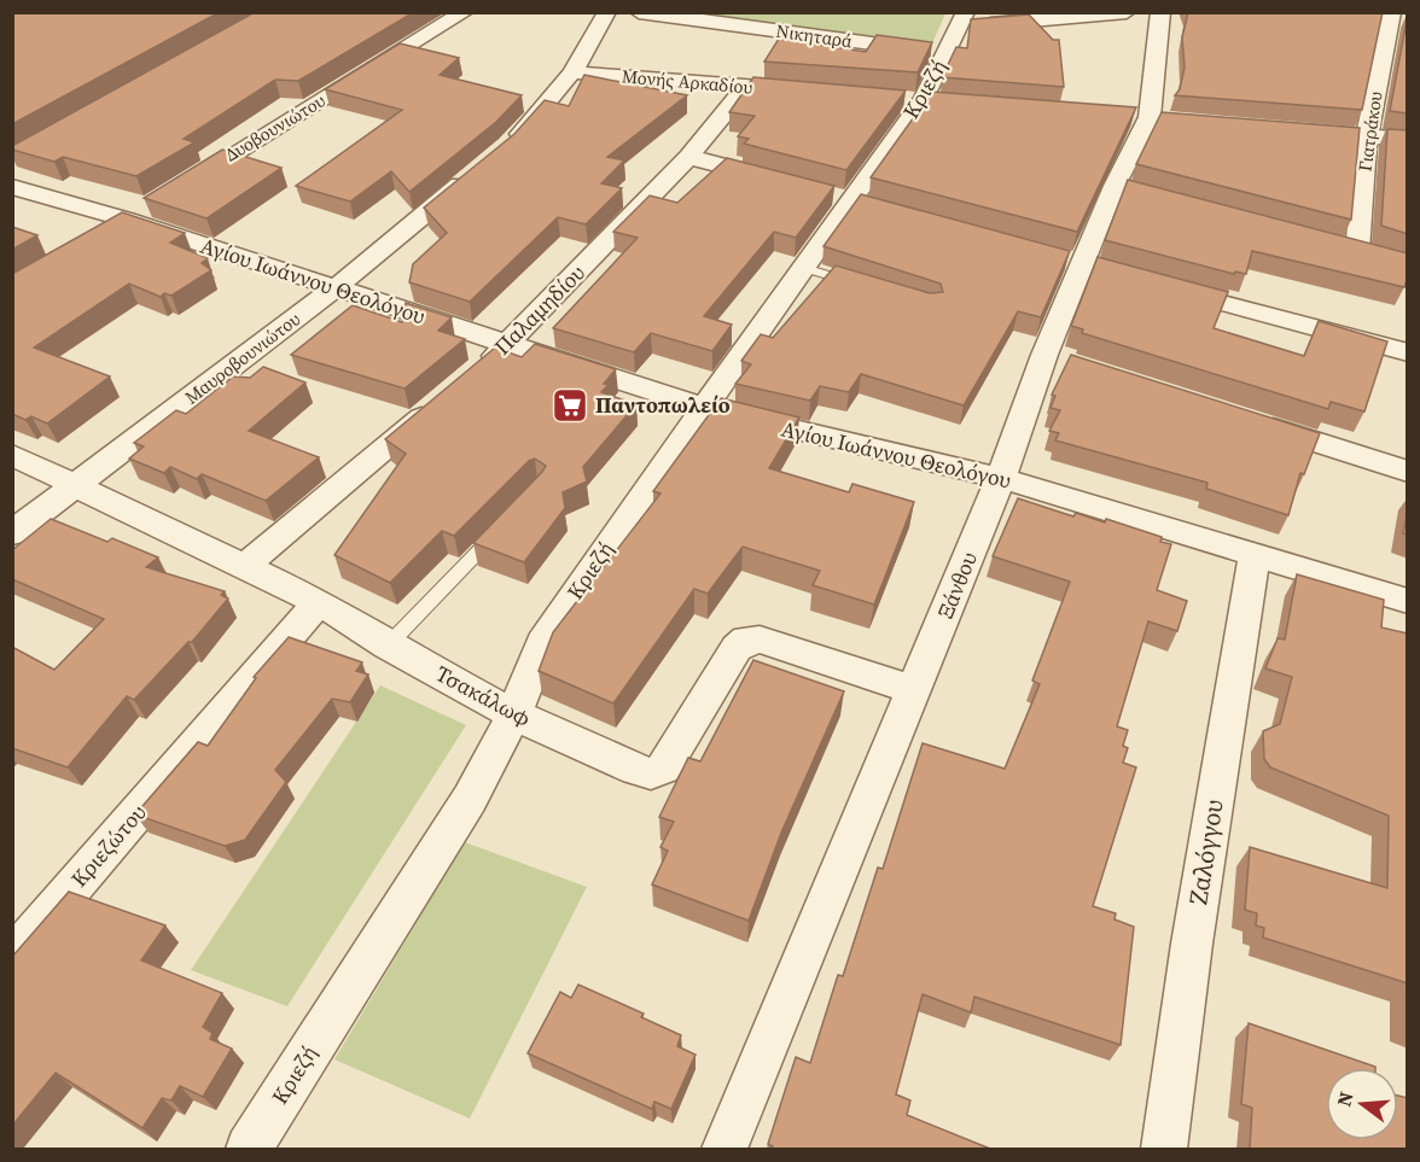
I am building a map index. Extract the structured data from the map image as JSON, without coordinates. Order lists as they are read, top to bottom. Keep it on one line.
{"streets":{"street":["Νικηταρά","Μονής Αρκαδίου","Κριεζή","Δυοβουνιώτου","Γιατράκου","Αγίου Ιωάννου Θεολόγου","Παλαμηδίου","Μαυροβουνιώτου","Ξάνθου","Τσακάλωφ","Κριεζώτου","Ζαλόγγου"]},"crossings":[["Νικηταρά","Κριεζή"],["Μονής Αρκαδίου","Παλαμηδίου"],["Μονής Αρκαδίου","Μαυροβουνιώτου"],["Κριεζή","Αγίου Ιωάννου Θεολόγου"],["Κριεζή","Τσακάλωφ"],["Αγίου Ιωάννου Θεολόγου","Παλαμηδίου"],["Αγίου Ιωάννου Θεολόγου","Μαυροβουνιώτου"],["Αγίου Ιωάννου Θεολόγου","Ξάνθου"],["Αγίου Ιωάννου Θεολόγου","Ζαλόγγου"],["Μαυροβουνιώτου","Τσακάλωφ"],["Ξάνθου","Τσακάλωφ"],["Τσακάλωφ","Κριεζώτου"]],"places":{"supermarket":["Παντοπωλείο"]},"north":"left"}
